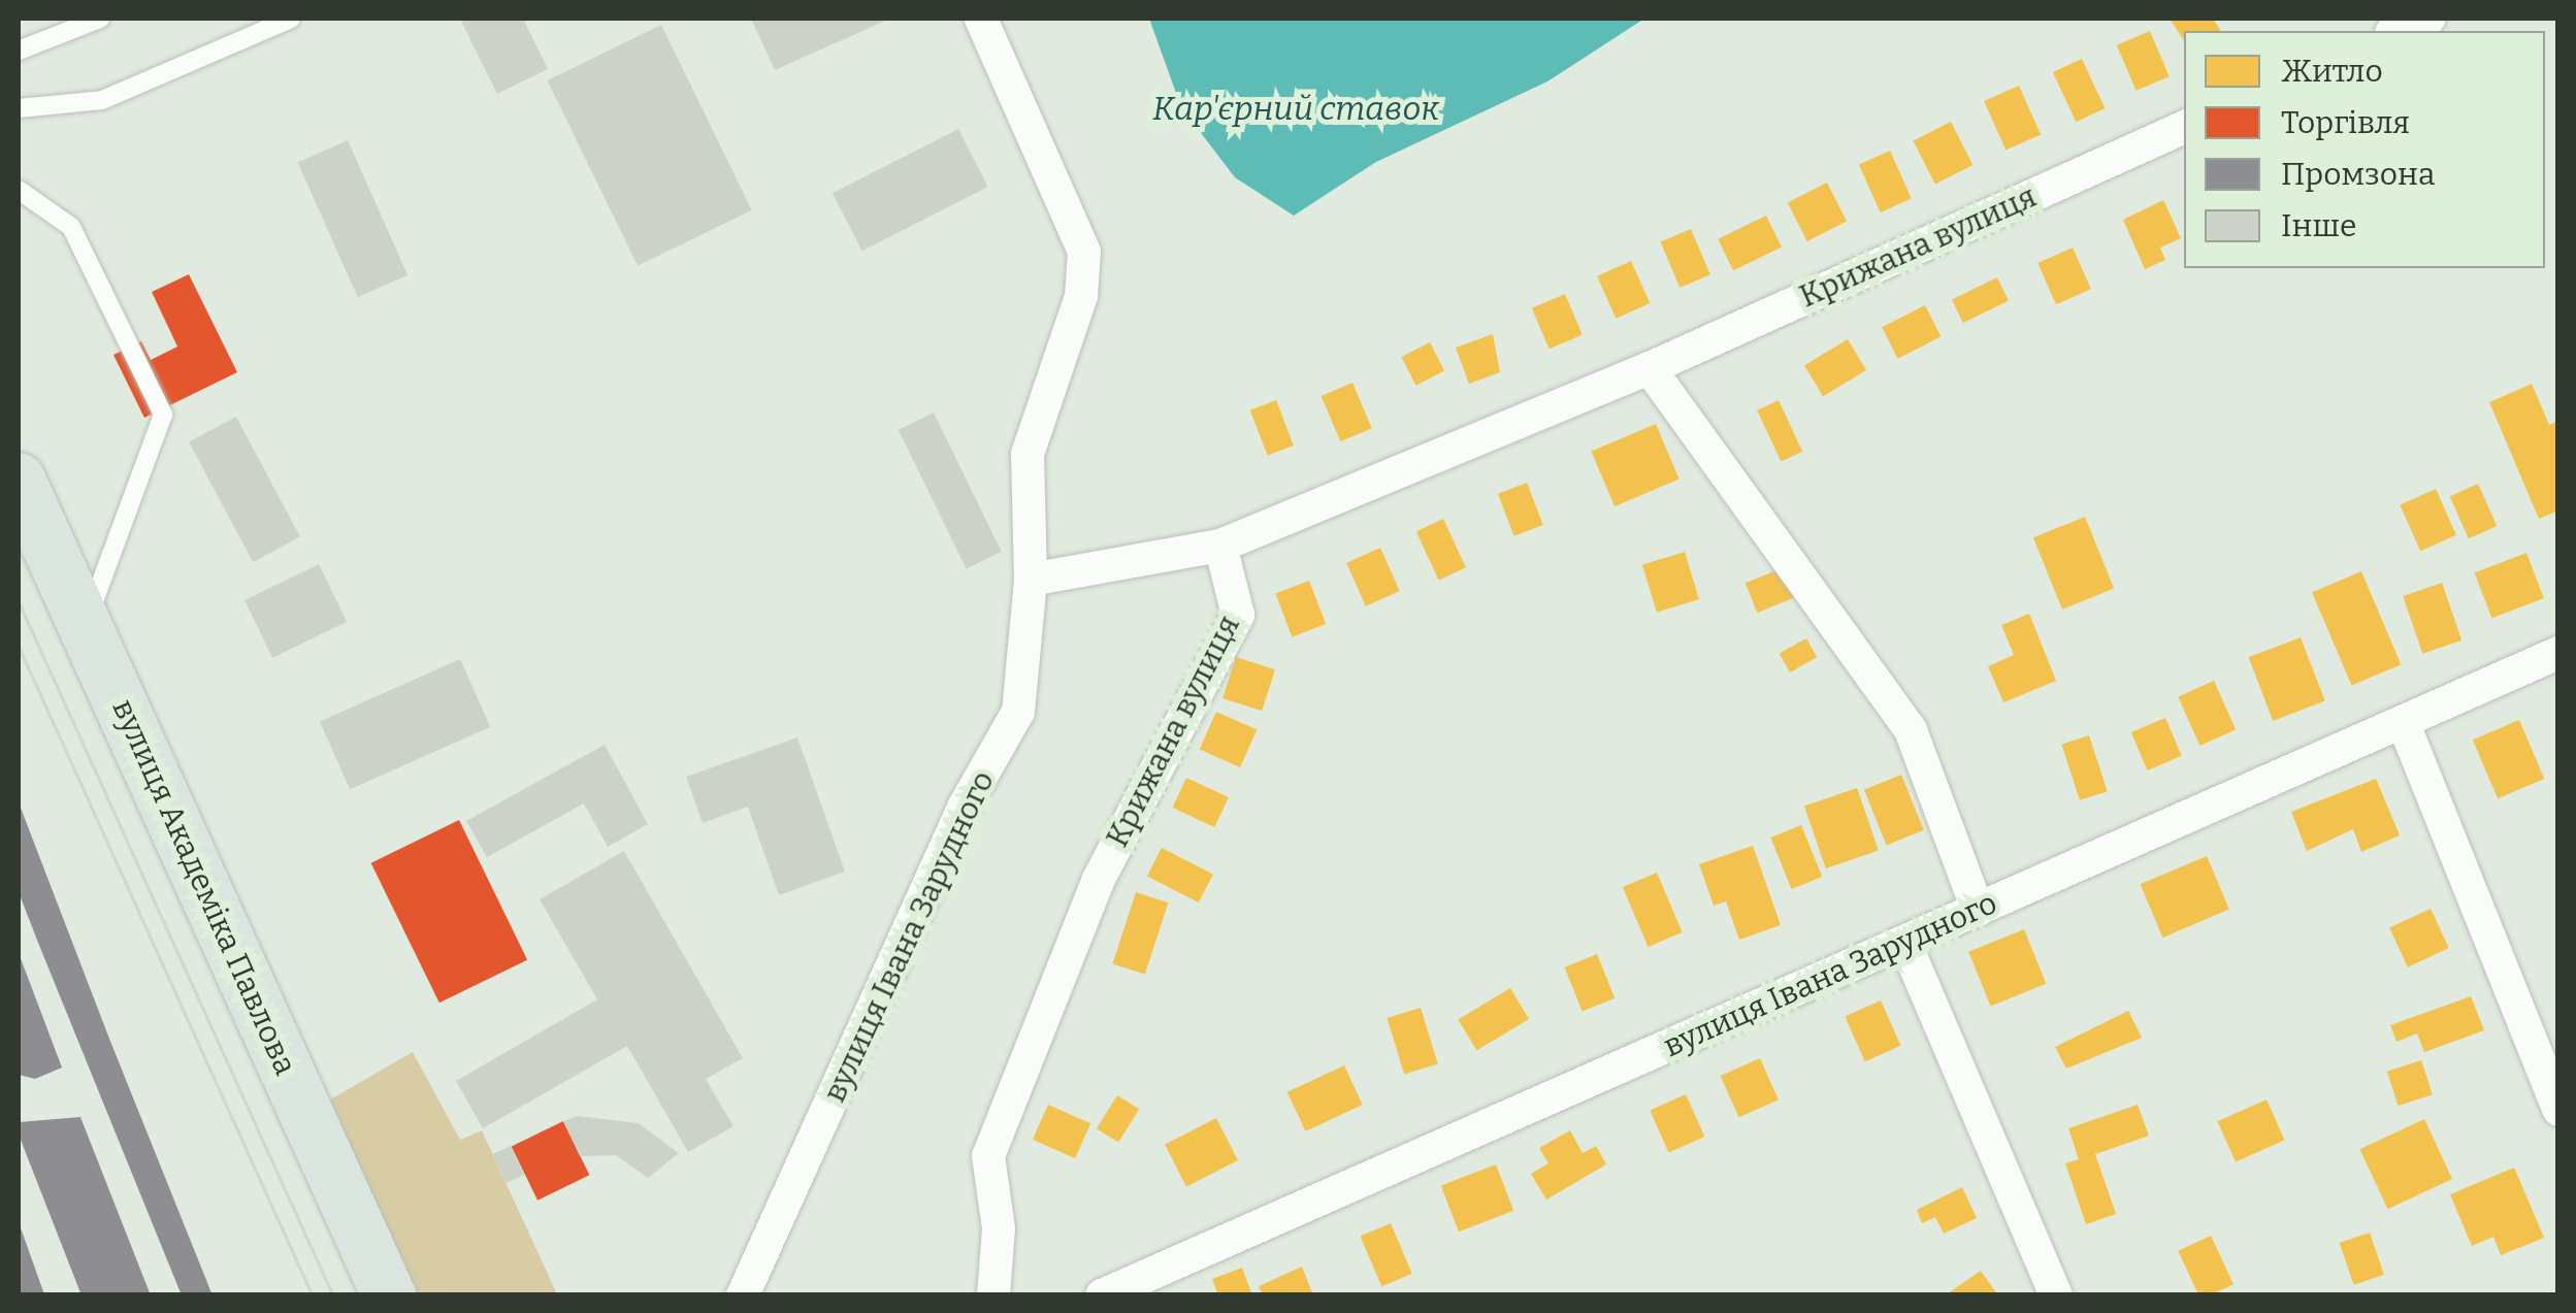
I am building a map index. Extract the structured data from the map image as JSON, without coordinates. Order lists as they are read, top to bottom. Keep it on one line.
{"streets":{"main road":["вулиця Академіка Павлова"],"street":["Крижана вулиця","вулиця Івана Зарудного"]},"water":["Кар'єрний ставок"],"legend":["Житло","Торгівля","Промзона","Інше"]}
